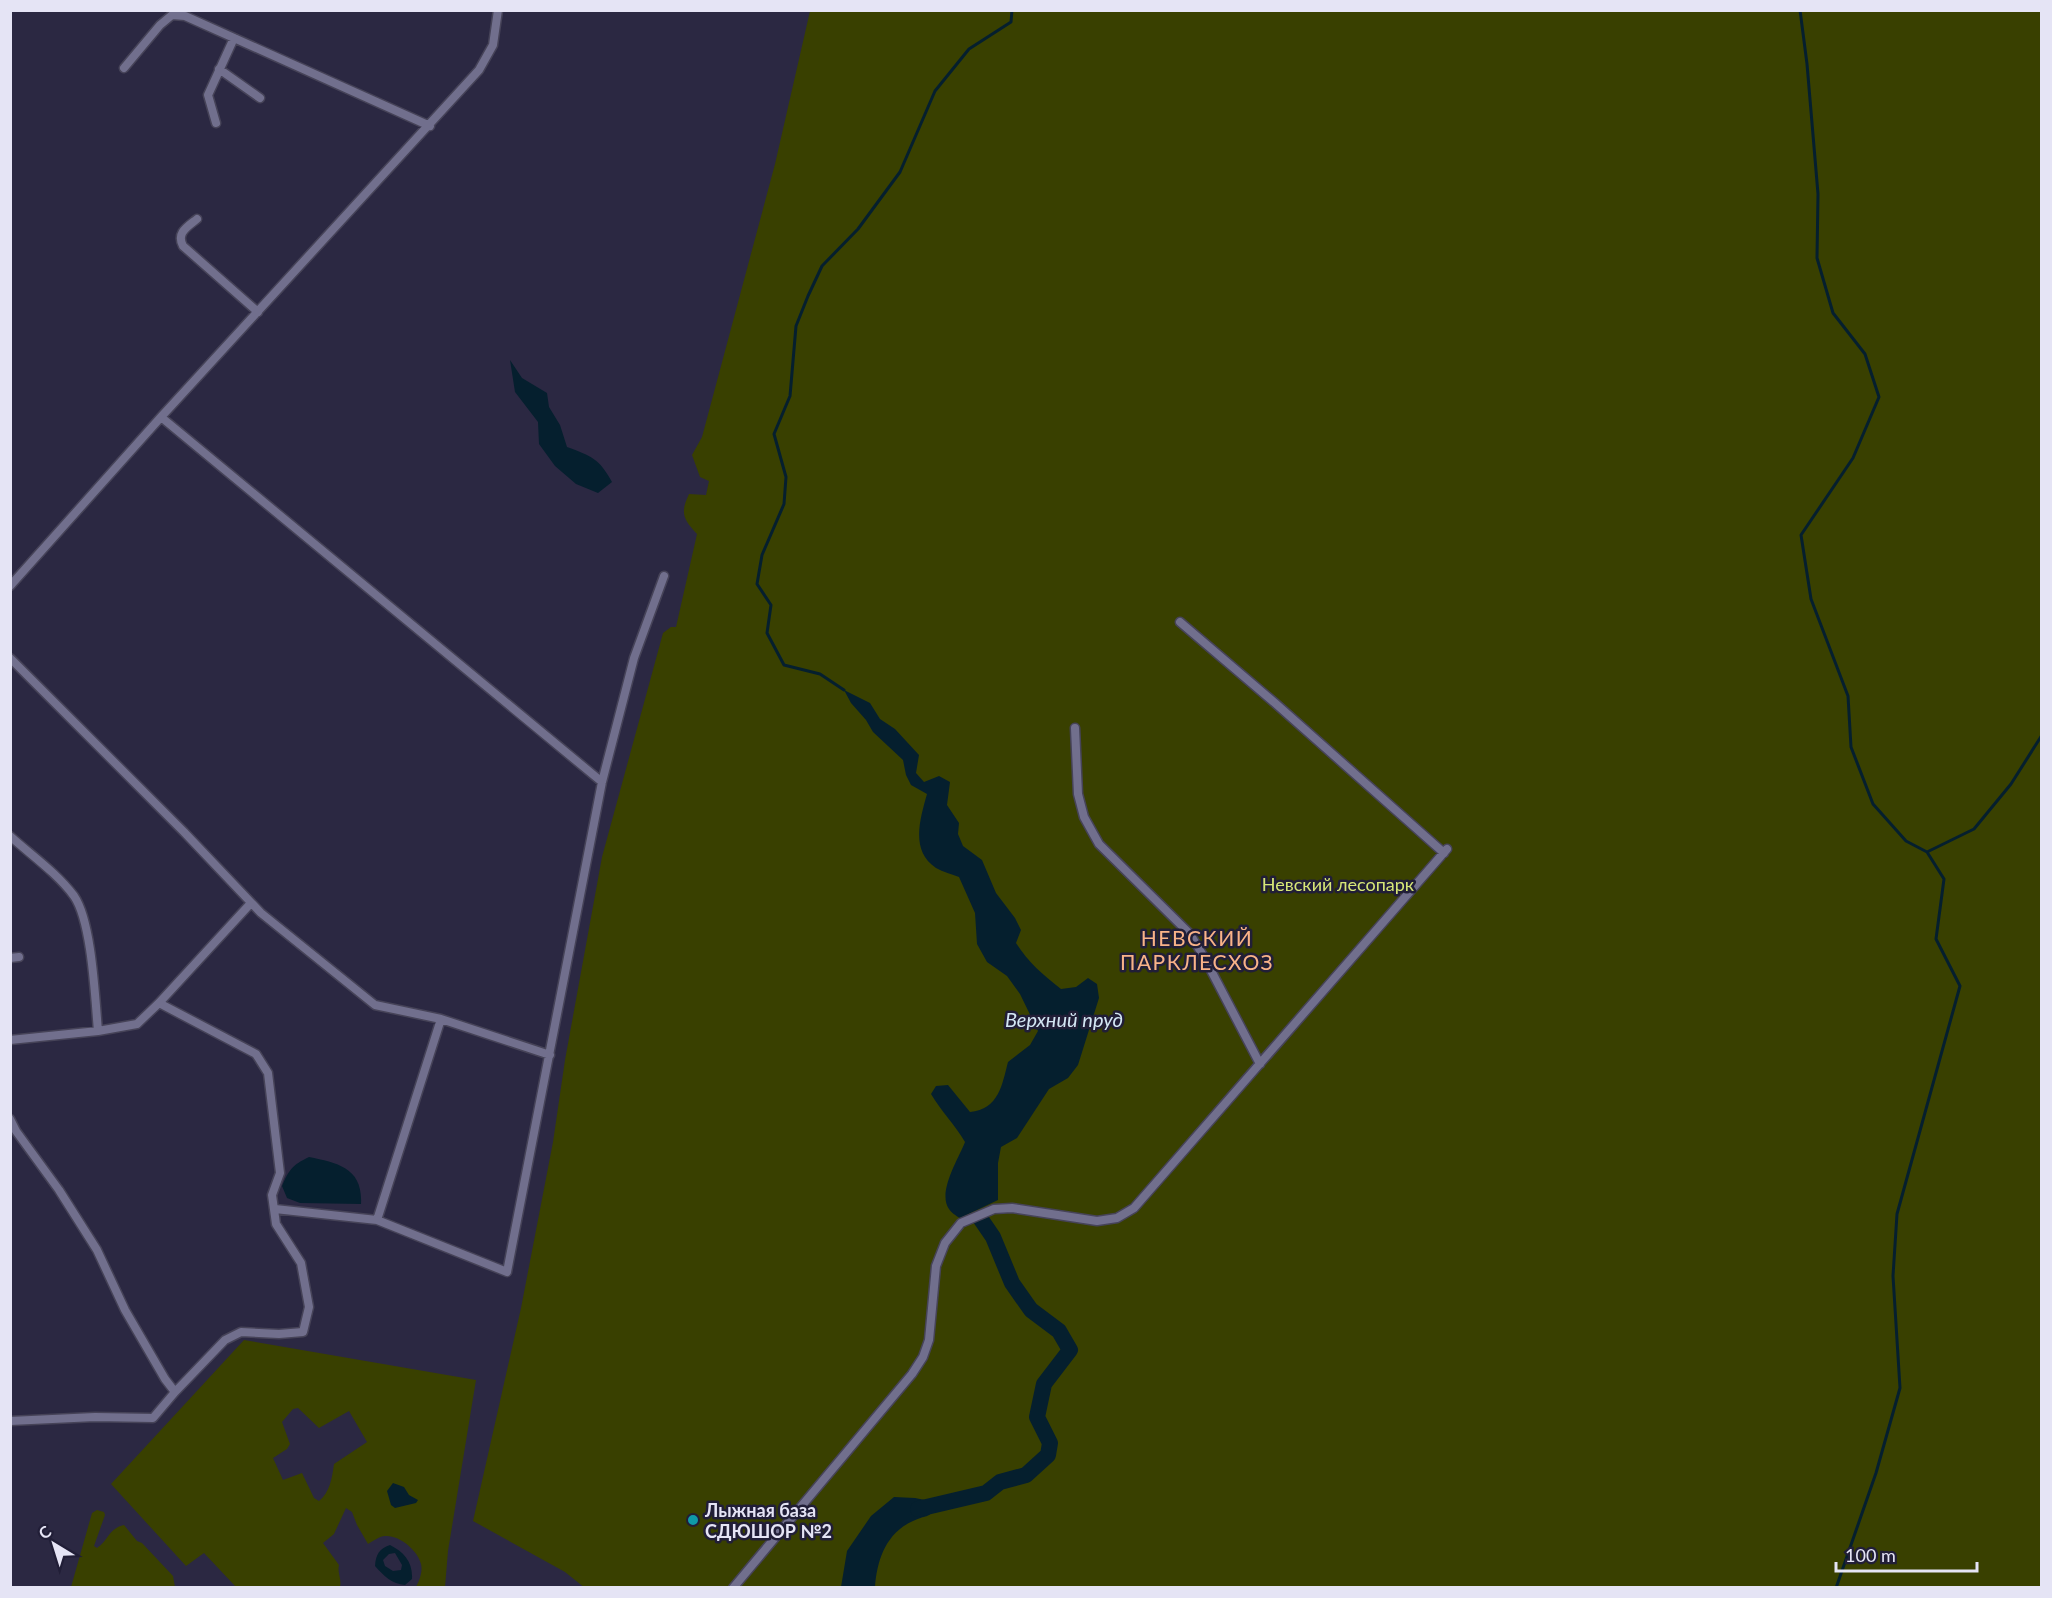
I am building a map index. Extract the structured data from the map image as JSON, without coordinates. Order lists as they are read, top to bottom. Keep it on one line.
{"districts":["НЕВСКИЙ ПАРКЛЕСХОЗ"],"water":["Верхний пруд"],"parks":["Невский лесопарк"],"places":["Лыжная база СДЮШОР №2"],"scale_bar":"100 m","north":"top left"}
